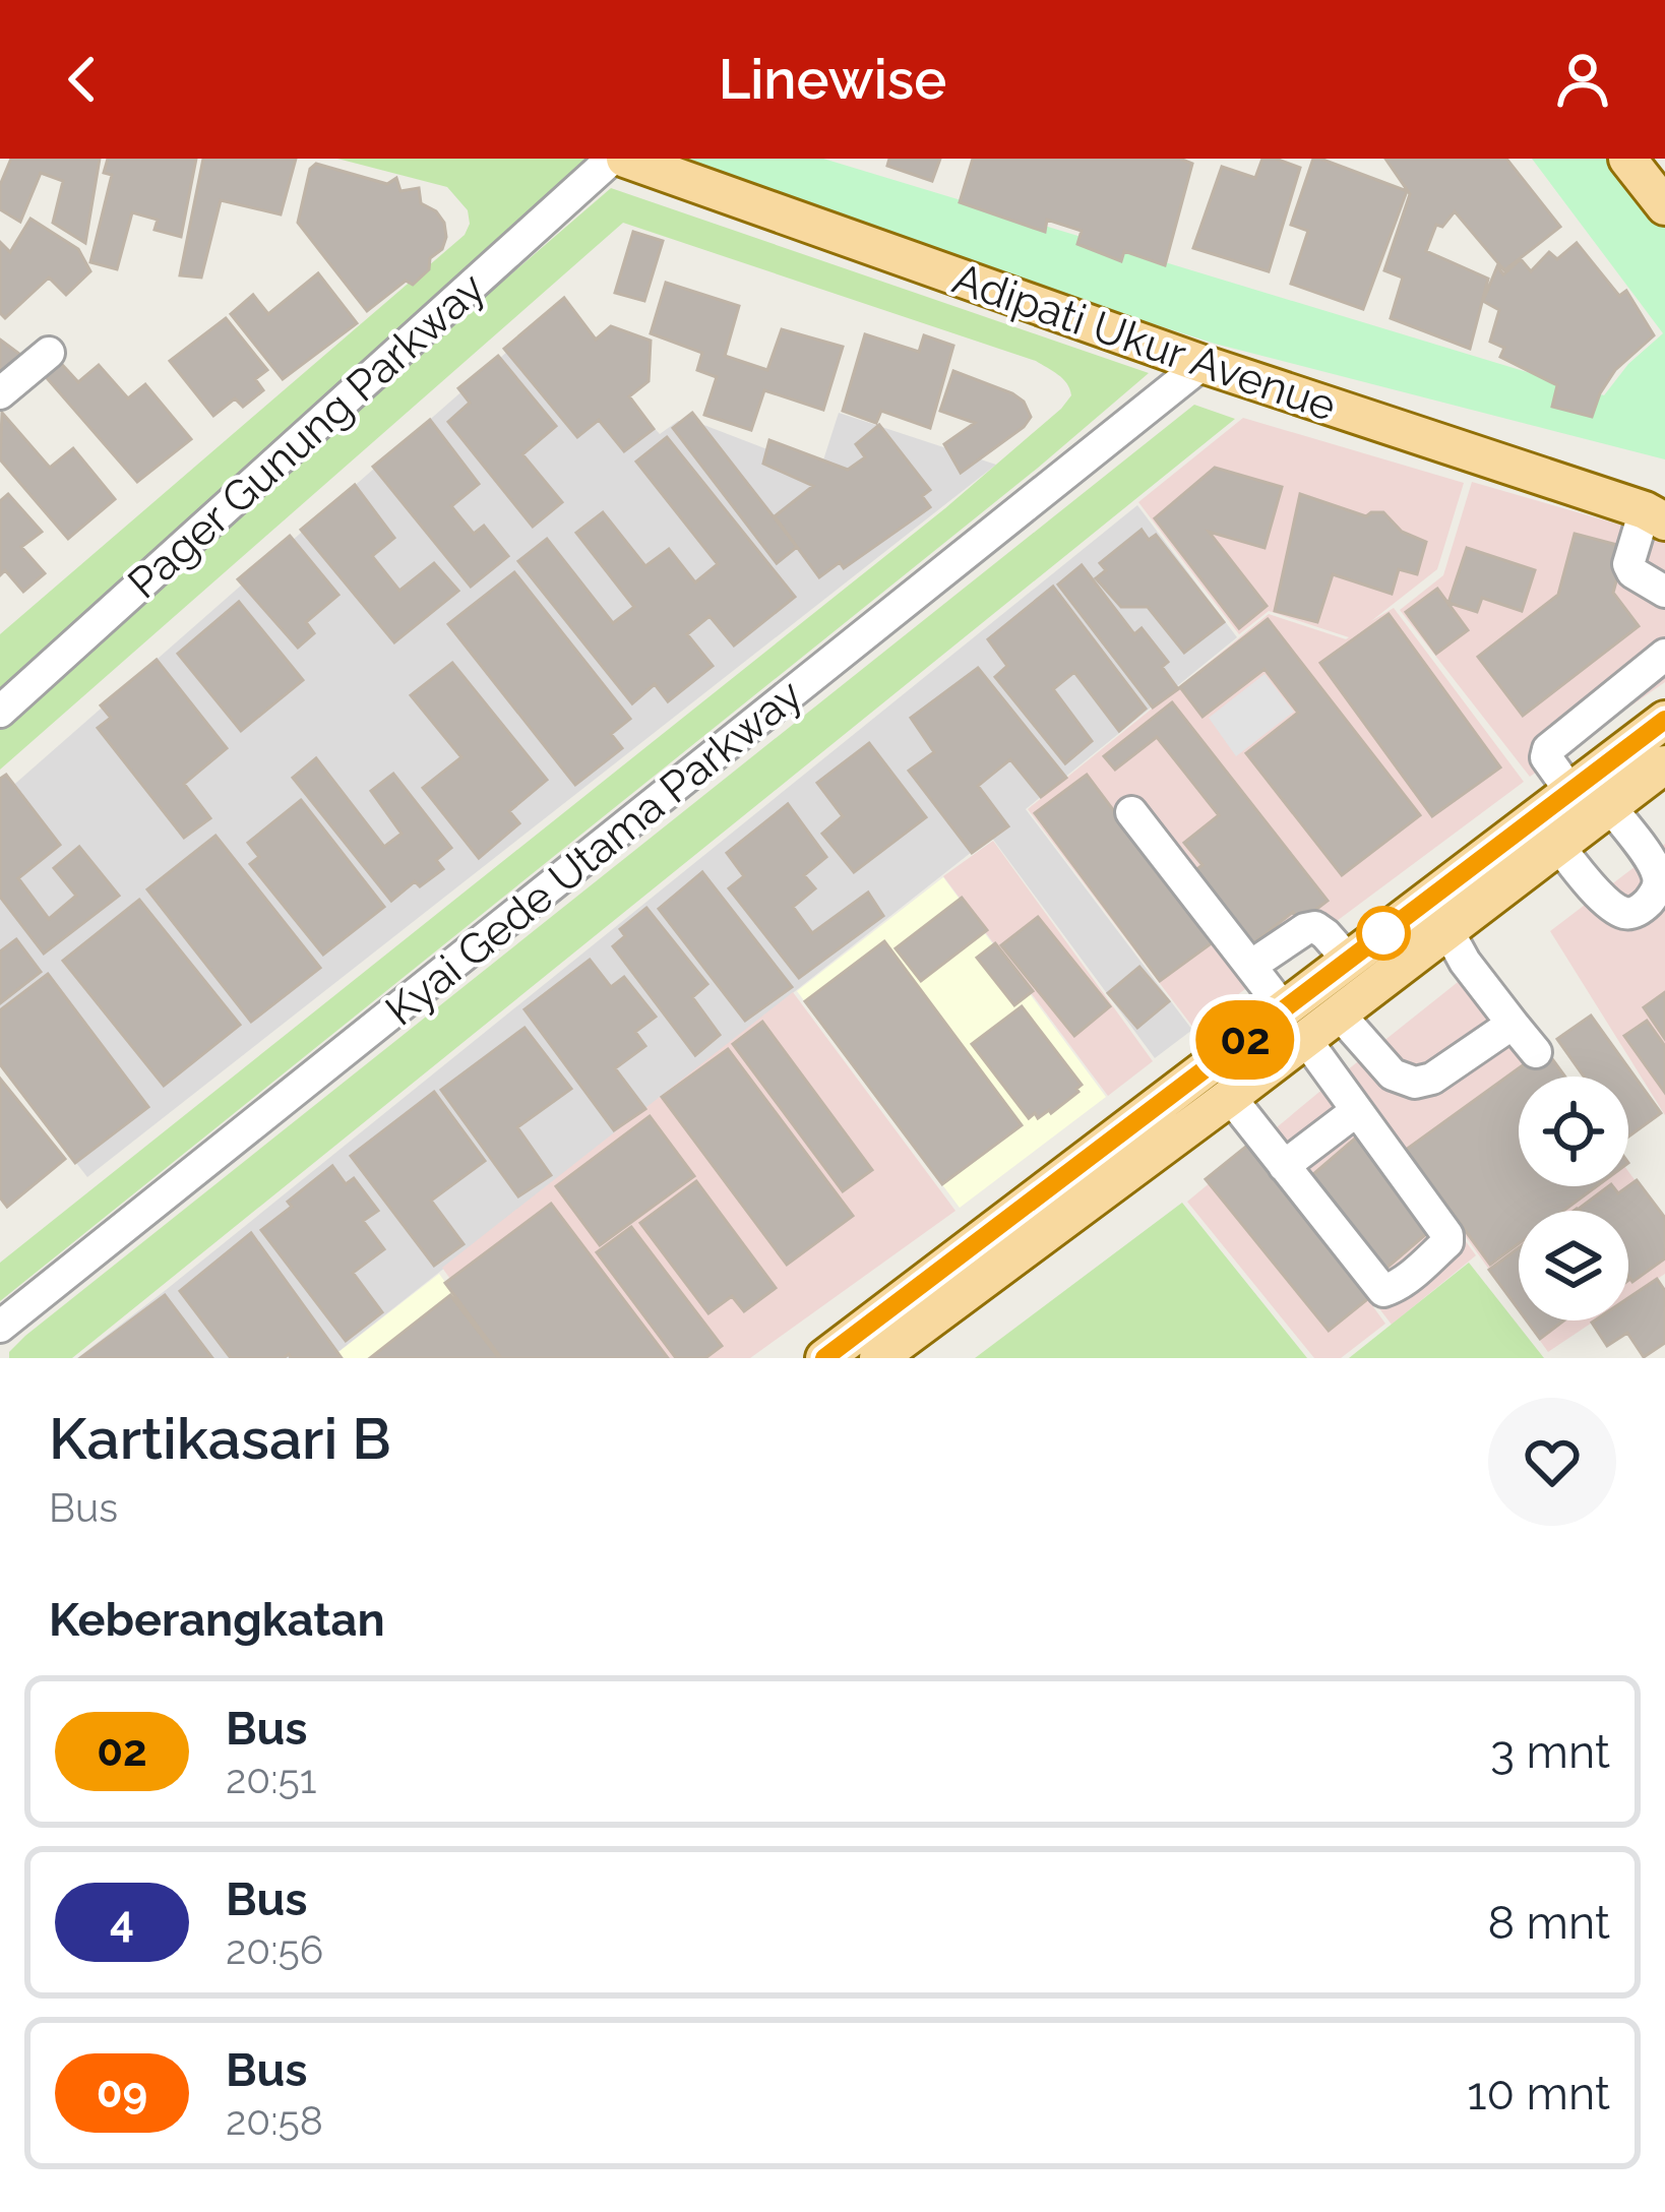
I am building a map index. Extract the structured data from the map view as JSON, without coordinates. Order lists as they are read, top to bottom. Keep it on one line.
{"streets":{"main road":["Adipati Ukur Avenue"],"street":["Pager Gunung Parkway"]},"lines":["bus line 02"],"page":{"header":"Linewise","on_map":"02","heading":[["Kartikasari B","Bus"],"Keberangkatan"],"list":[{"mark":"02","name":"Bus","note":"20:51","value":"3 mnt"},{"mark":"4","name":"Bus","note":"20:56","value":"8 mnt"},{"mark":"09","name":"Bus","note":"20:58","value":"10 mnt"}]}}
